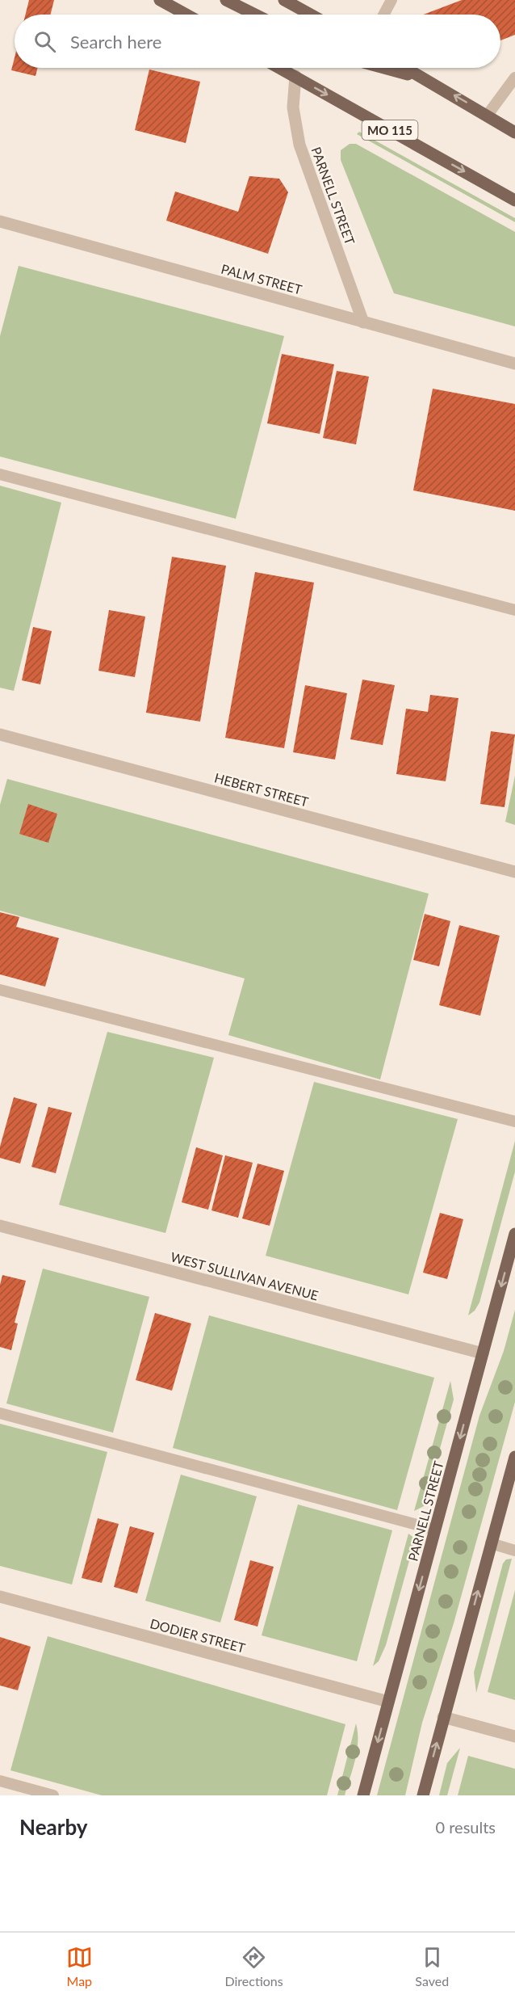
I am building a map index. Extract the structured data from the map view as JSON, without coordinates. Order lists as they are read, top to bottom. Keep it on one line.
{"streets":{"main road":["MO 115","PARNELL STREET"],"street":["PALM STREET","HEBERT STREET","WEST SULLIVAN AVENUE","DODIER STREET"]},"crossings":[["MO 115","PARNELL STREET"],["PARNELL STREET","PALM STREET"],["PARNELL STREET","WEST SULLIVAN AVENUE"],["PARNELL STREET","DODIER STREET"]],"one_way":["PARNELL STREET"],"page":{"search":"Search here","heading":["Nearby","0 results"],"nav":["Map","Directions","Saved"]}}
